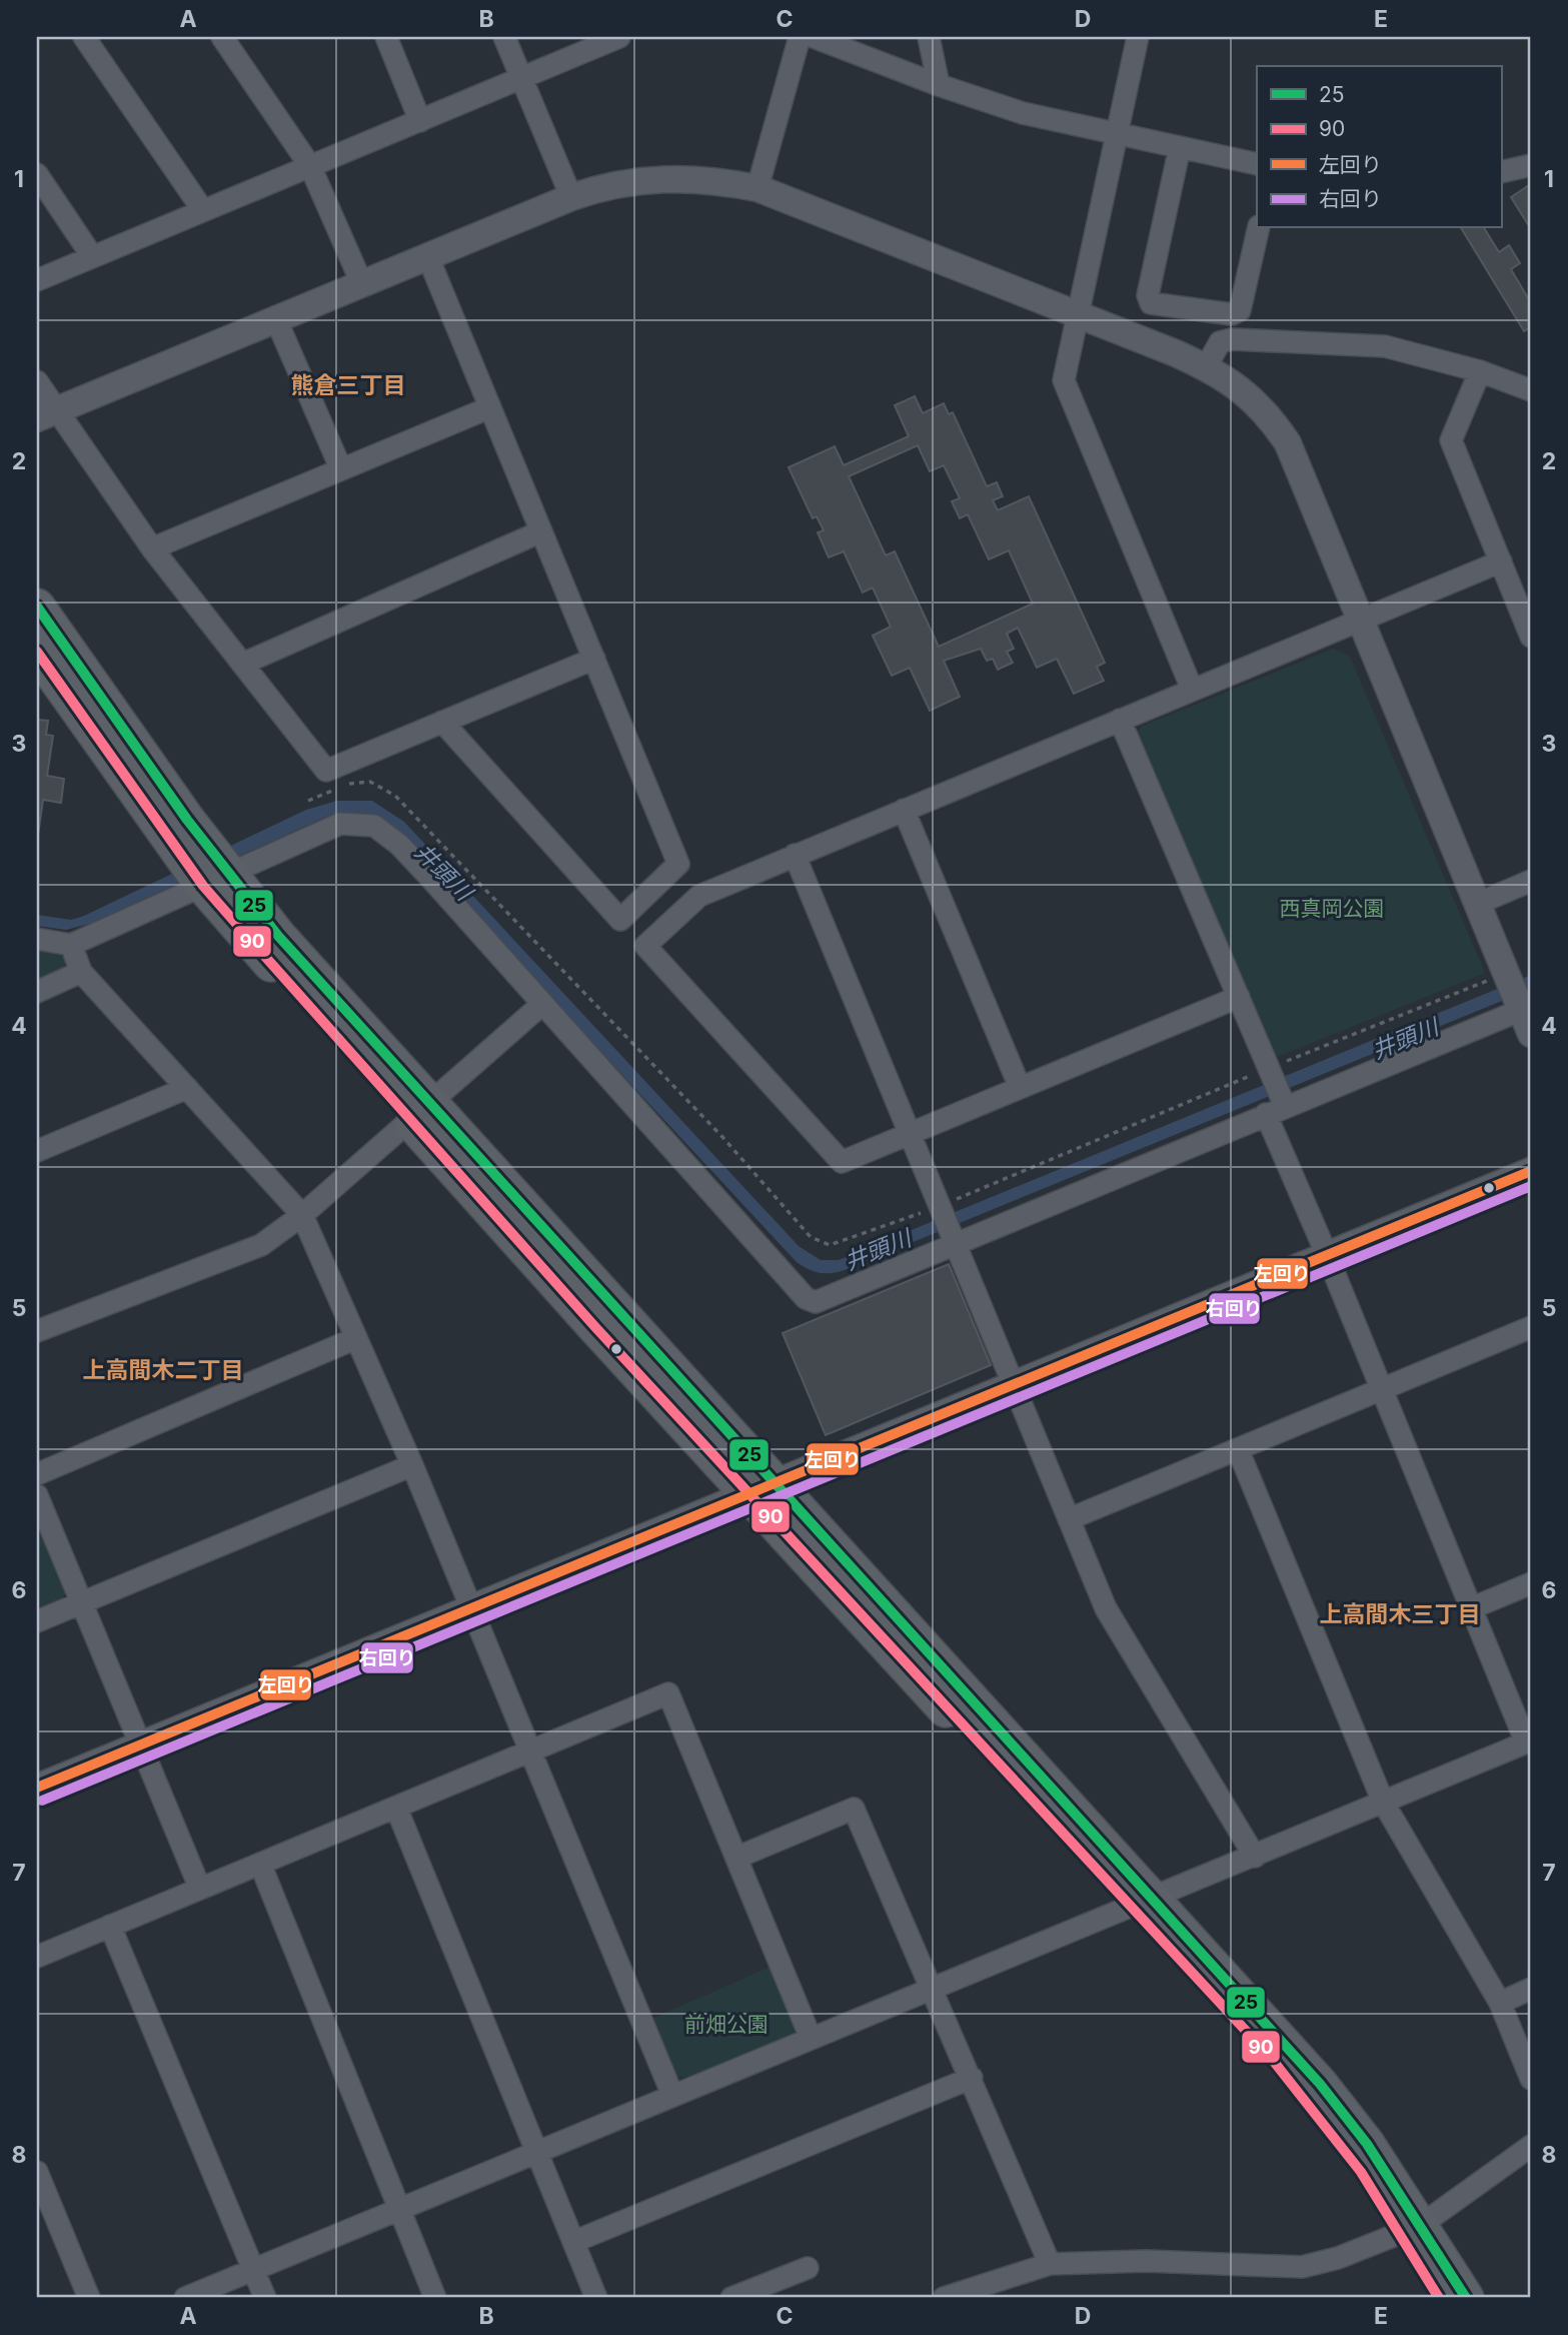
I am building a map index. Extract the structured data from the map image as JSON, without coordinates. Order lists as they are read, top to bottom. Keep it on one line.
{"districts":["熊倉三丁目","上高間木二丁目","上高間木三丁目"],"water":["井頭川"],"parks":["西真岡公園","前畑公園"],"lines":["transit line 25","transit line 90","transit line 左回り","transit line 右回り"],"legend":["25","90","左回り","右回り"],"grid":{"columns":["A","B","C","D","E"],"rows":["1","2","3","4","5","6","7","8"]}}
